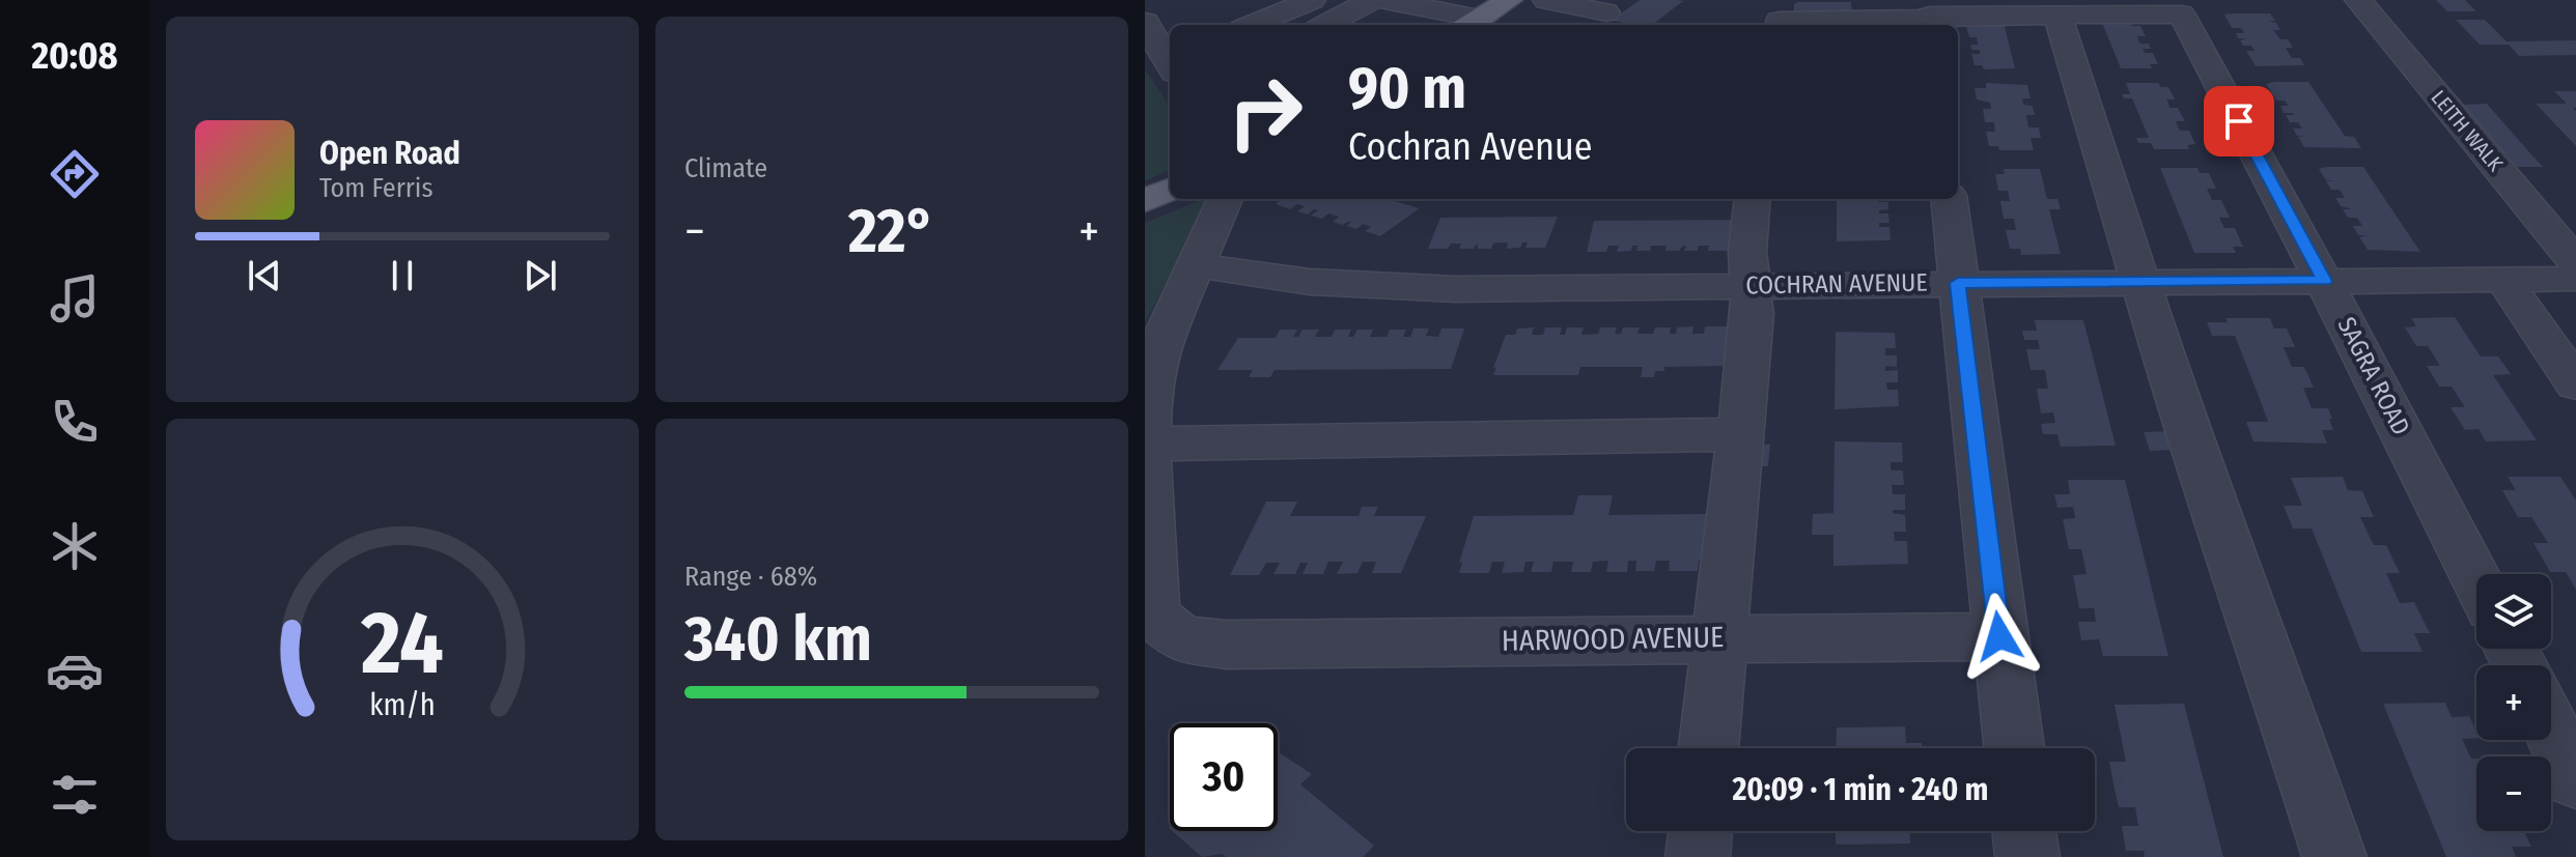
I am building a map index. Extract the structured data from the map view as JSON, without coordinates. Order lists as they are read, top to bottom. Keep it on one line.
{"streets":{"street":["LEITH WALK","COCHRAN AVENUE","SAGRA ROAD","HARWOOD AVENUE"]},"crossings":[["COCHRAN AVENUE","SAGRA ROAD"]],"page":{"tabs":"20:08","tile":["Climate",["Range · 68%","340 km"]],"turn":["90 m","Cochran Avenue"],"song":["Open Road","Tom Ferris"],"heat":["−","22°","+"],"map_buttons":["+","−"],"limit":"30","trip":"20:09 · 1 min · 240 m","gauge":["24","km/h"]}}
